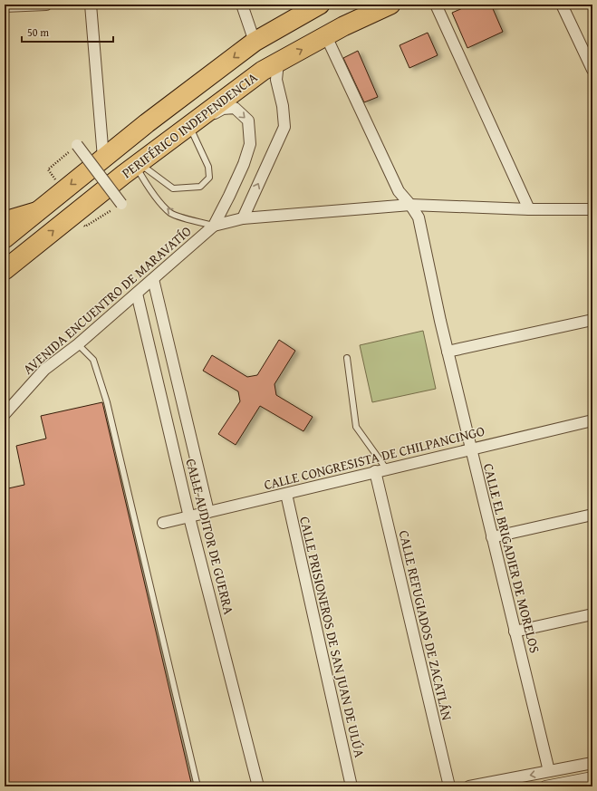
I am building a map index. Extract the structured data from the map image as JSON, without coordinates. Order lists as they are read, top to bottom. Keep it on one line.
{"streets":{"highway":["PERIFÉRICO INDEPENDENCIA"],"street":["AVENIDA ENCUENTRO DE MARAVATÍO","CALLE CONGRESISTA DE CHILPANCINGO","CALLE AUDITOR DE GUERRA","CALLE EL BRIGADIER DE MORELOS","CALLE REFUGIADOS DE ZACATLÁN","CALLE PRISIONEROS DE SAN JUAN DE ULÚA"]},"crossings":[["AVENIDA ENCUENTRO DE MARAVATÍO","CALLE AUDITOR DE GUERRA"],["CALLE CONGRESISTA DE CHILPANCINGO","CALLE AUDITOR DE GUERRA"],["CALLE CONGRESISTA DE CHILPANCINGO","CALLE EL BRIGADIER DE MORELOS"],["CALLE CONGRESISTA DE CHILPANCINGO","CALLE REFUGIADOS DE ZACATLÁN"],["CALLE CONGRESISTA DE CHILPANCINGO","CALLE PRISIONEROS DE SAN JUAN DE ULÚA"]],"scale_bar":"50 m"}
